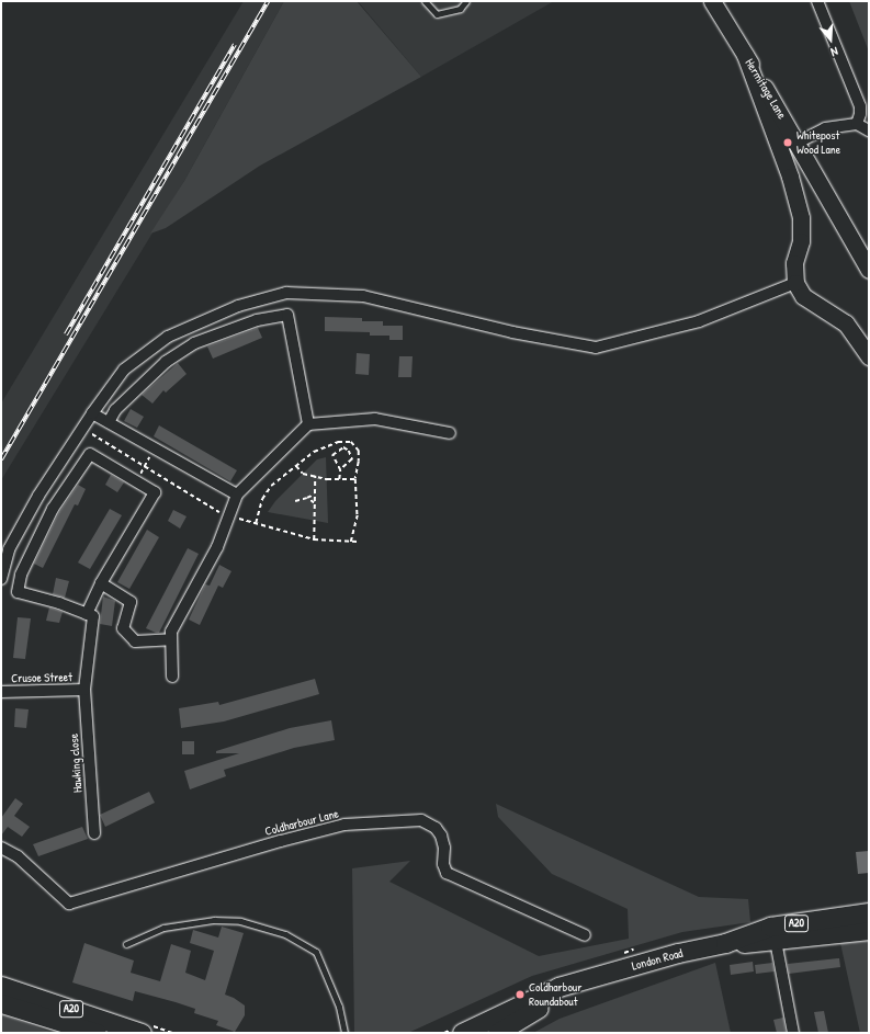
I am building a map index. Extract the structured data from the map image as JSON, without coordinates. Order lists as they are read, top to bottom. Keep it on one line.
{"streets":{"main road":["Hermitage Lane","A20","London Road"],"street":["Crusoe Street","Hawking close","Coldharbour Lane"]},"crossings":[["Crusoe Street","Hawking close"]],"places":["Whitepost Wood Lane","Coldharbour Roundabout"],"north":"bottom"}
